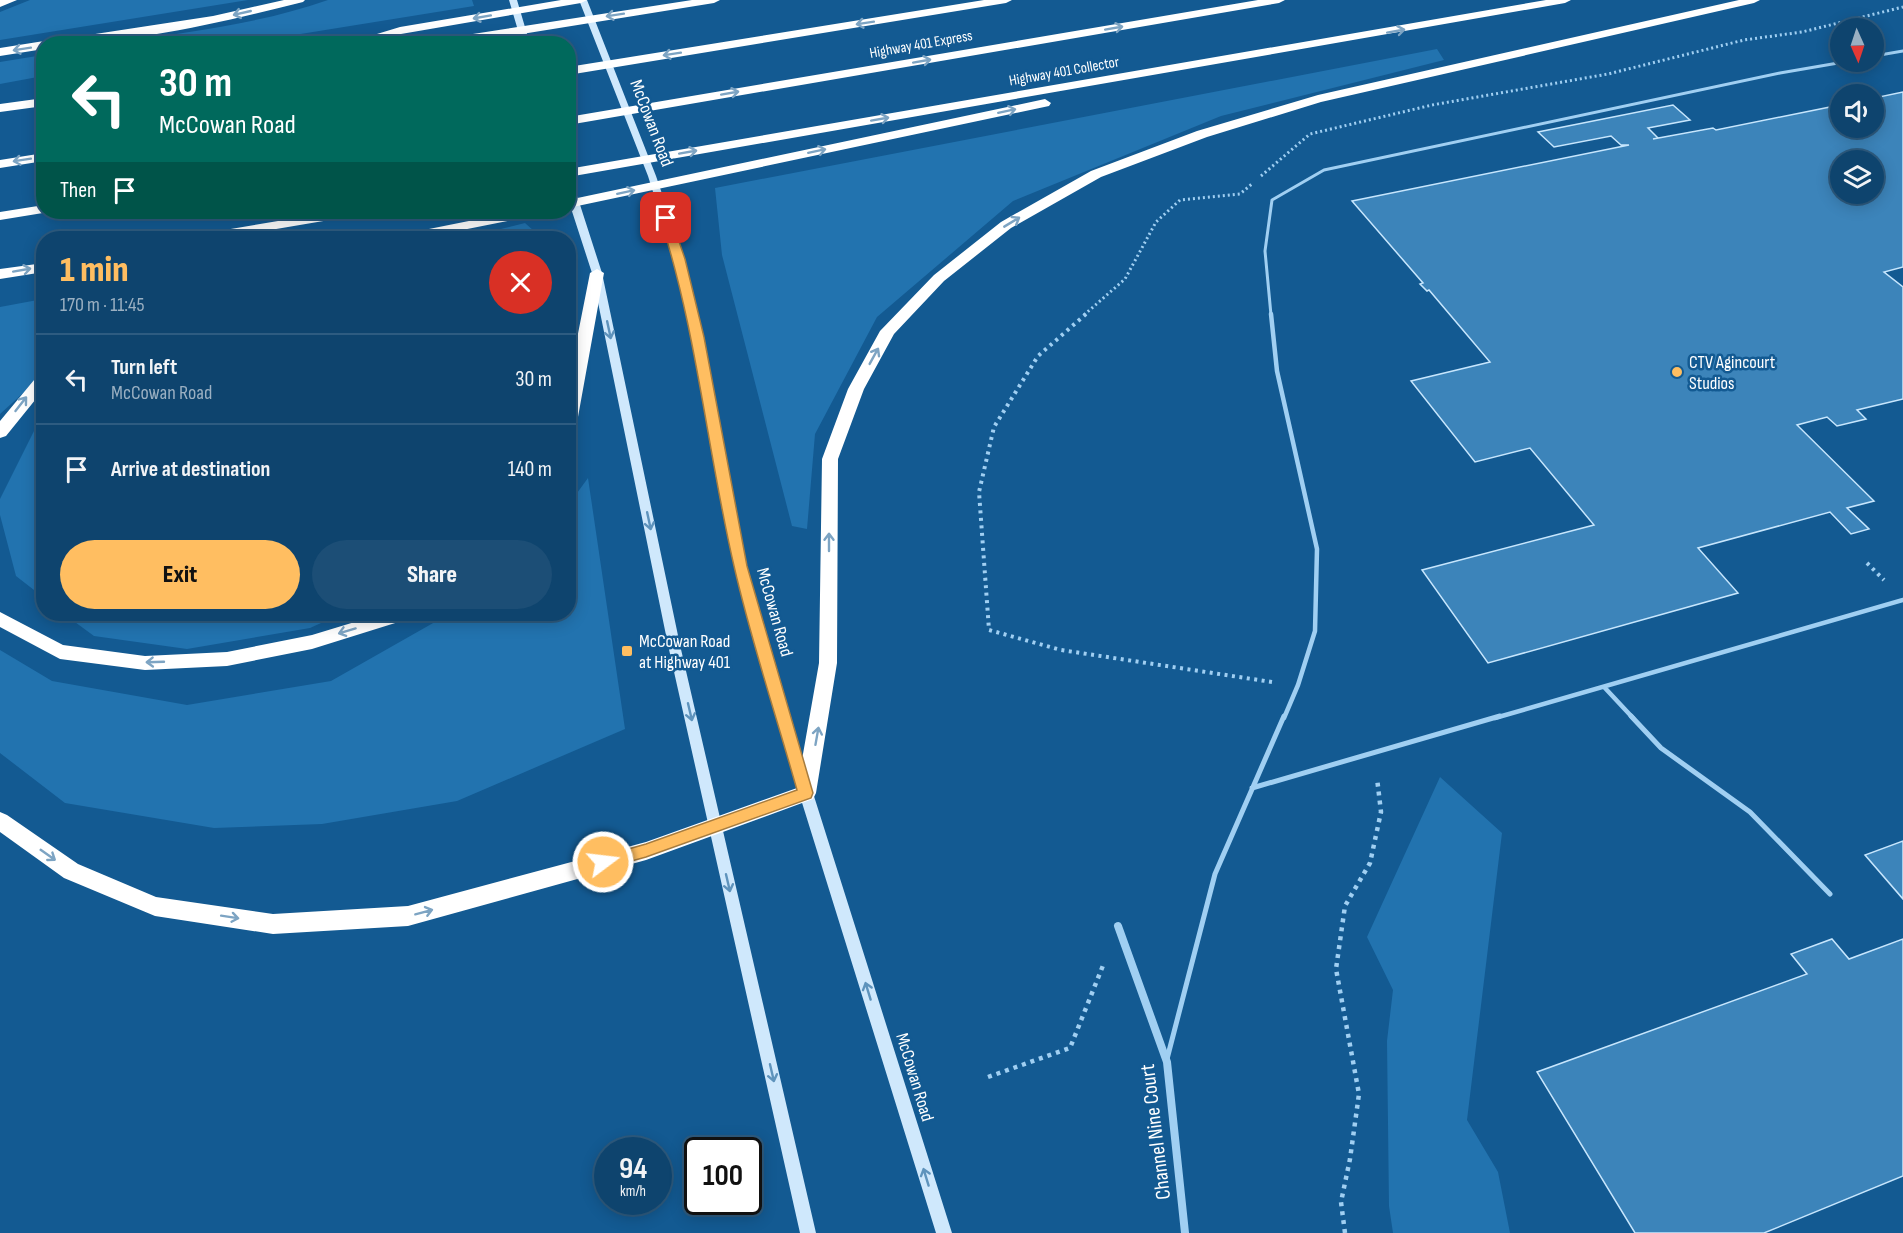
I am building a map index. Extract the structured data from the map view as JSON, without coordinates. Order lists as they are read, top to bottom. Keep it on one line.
{"streets":{"highway":["Highway 401 Express","Highway 401 Collector"],"main road":["McCowan Road"],"street":["Channel Nine Court"]},"places":{"other":["CTV Agincourt Studios"],"transit":["McCowan Road at Highway 401"]},"north":"bottom","page":{"turn":["30 m","McCowan Road"],"then":"Then","heading":["1 min","170 m · 11:45"],"list":[{"name":"Turn left","note":"McCowan Road","value":"30 m"},{"name":"Arrive at destination","value":"140 m"}],"buttons":["Exit","Share"],"speed":"94 km/h","limit":"100"}}
